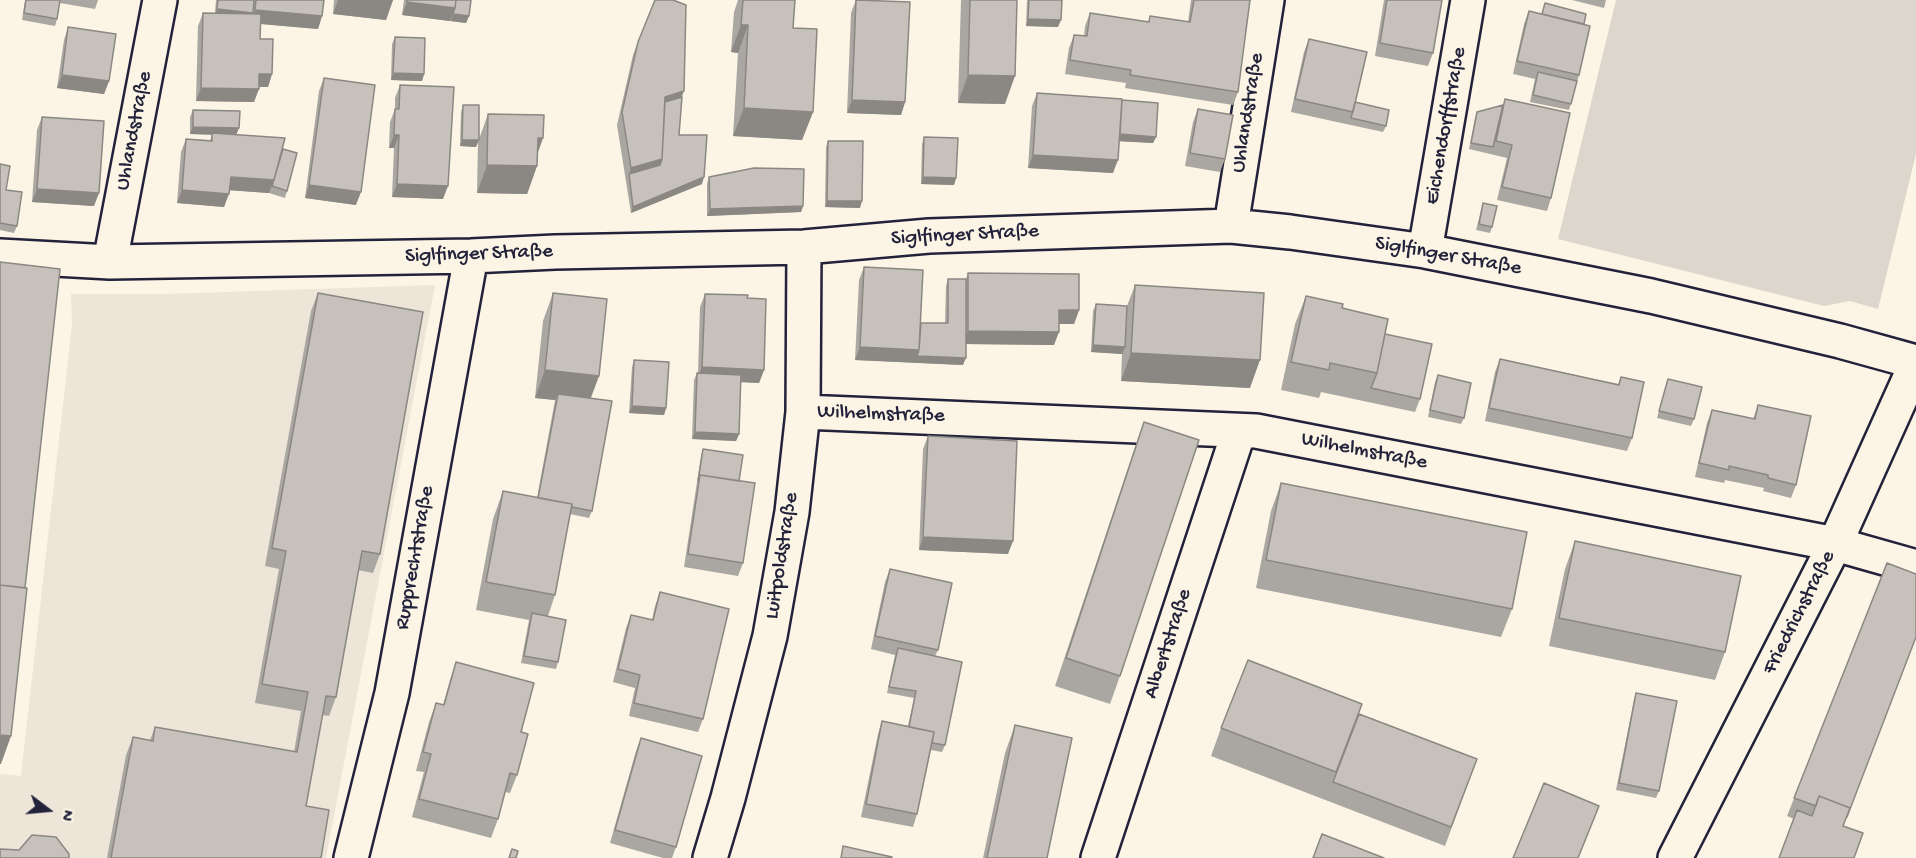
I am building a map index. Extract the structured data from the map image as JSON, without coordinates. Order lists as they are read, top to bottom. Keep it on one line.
{"streets":{"street":["Uhlandstraße","Eichendorffstraße","Siglfinger Straße","Wilhelmstraße","Luitpoldstraße","Rupprechtstraße","Friedrichstraße","Albertstraße"]},"crossings":[["Uhlandstraße","Siglfinger Straße"],["Eichendorffstraße","Siglfinger Straße"],["Siglfinger Straße","Luitpoldstraße"],["Siglfinger Straße","Rupprechtstraße"],["Siglfinger Straße","Friedrichstraße"],["Wilhelmstraße","Luitpoldstraße"],["Wilhelmstraße","Friedrichstraße"],["Wilhelmstraße","Albertstraße"]],"north":"right"}
